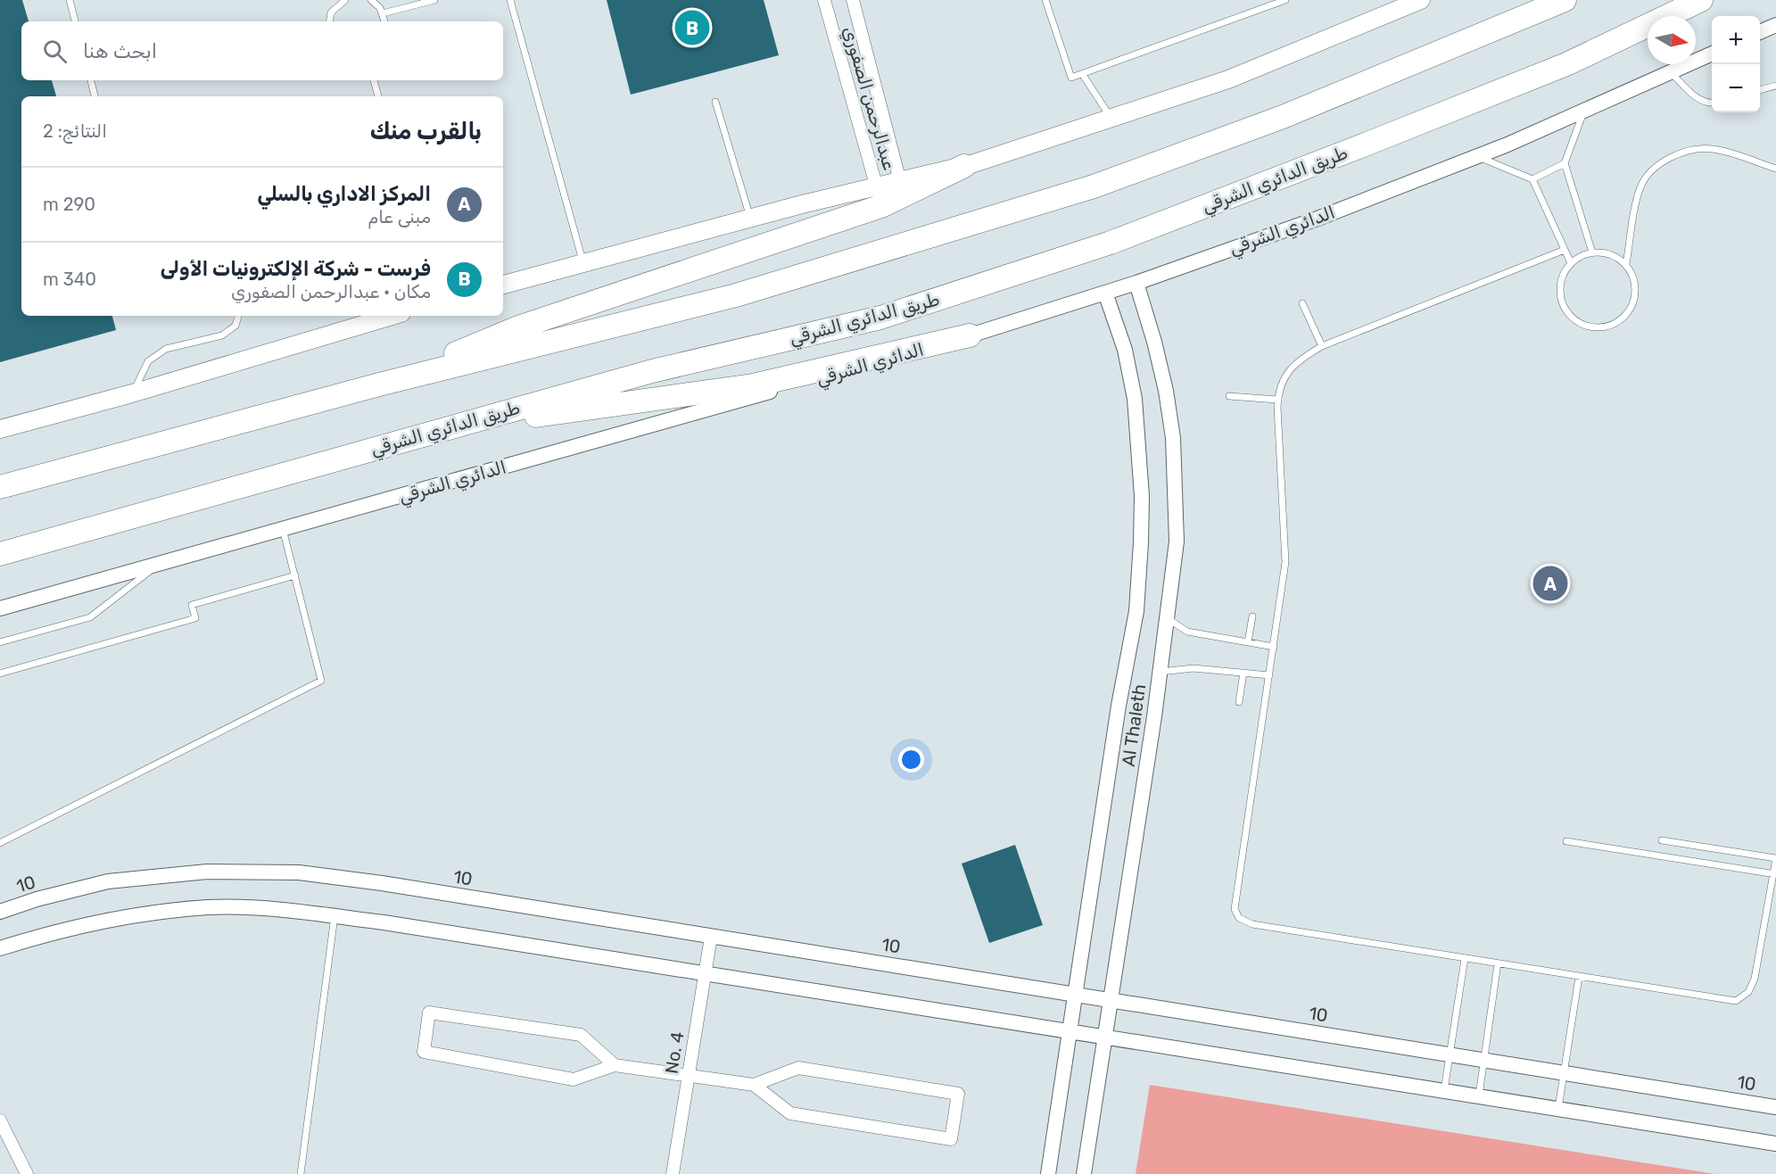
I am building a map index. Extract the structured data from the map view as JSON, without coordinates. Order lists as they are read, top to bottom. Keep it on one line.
{"streets":{"highway":["طريق الدائري الشرقي"],"street":["عبدالرحمن الصفوري","الدائري الشرقي","Al Thaleth","10","No. 4"]},"crossings":[["الدائري الشرقي","Al Thaleth"],["Al Thaleth","10"],["10","No. 4"]],"north":"right","page":{"pins":["B","A"],"map_buttons":["+","−"],"search":"ابحث هنا","heading":["بالقرب منك","النتائج: 2"],"list":[{"mark":"A","name":"المركز الاداري بالسلي","note":"مبنى عام","value":"290 m"},{"mark":"B","name":"فرست - شركة الإلكترونيات الأولى","note":"مكان · عبدالرحمن الصفوري","value":"340 m"}]}}
